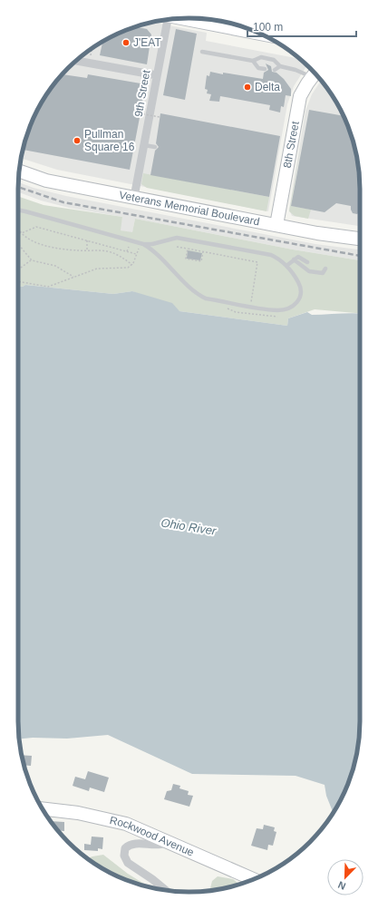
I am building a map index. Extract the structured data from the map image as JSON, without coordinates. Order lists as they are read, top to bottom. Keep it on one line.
{"streets":{"main road":["8th Street","Veterans Memorial Boulevard","Rockwood Avenue"],"street":["9th Street"]},"crossings":[["9th Street","Veterans Memorial Boulevard"],["8th Street","Veterans Memorial Boulevard"]],"water":["Ohio River"],"places":["J'EAT","Delta","Pullman Square 16"],"scale_bar":"100 m","north":"bottom left"}
